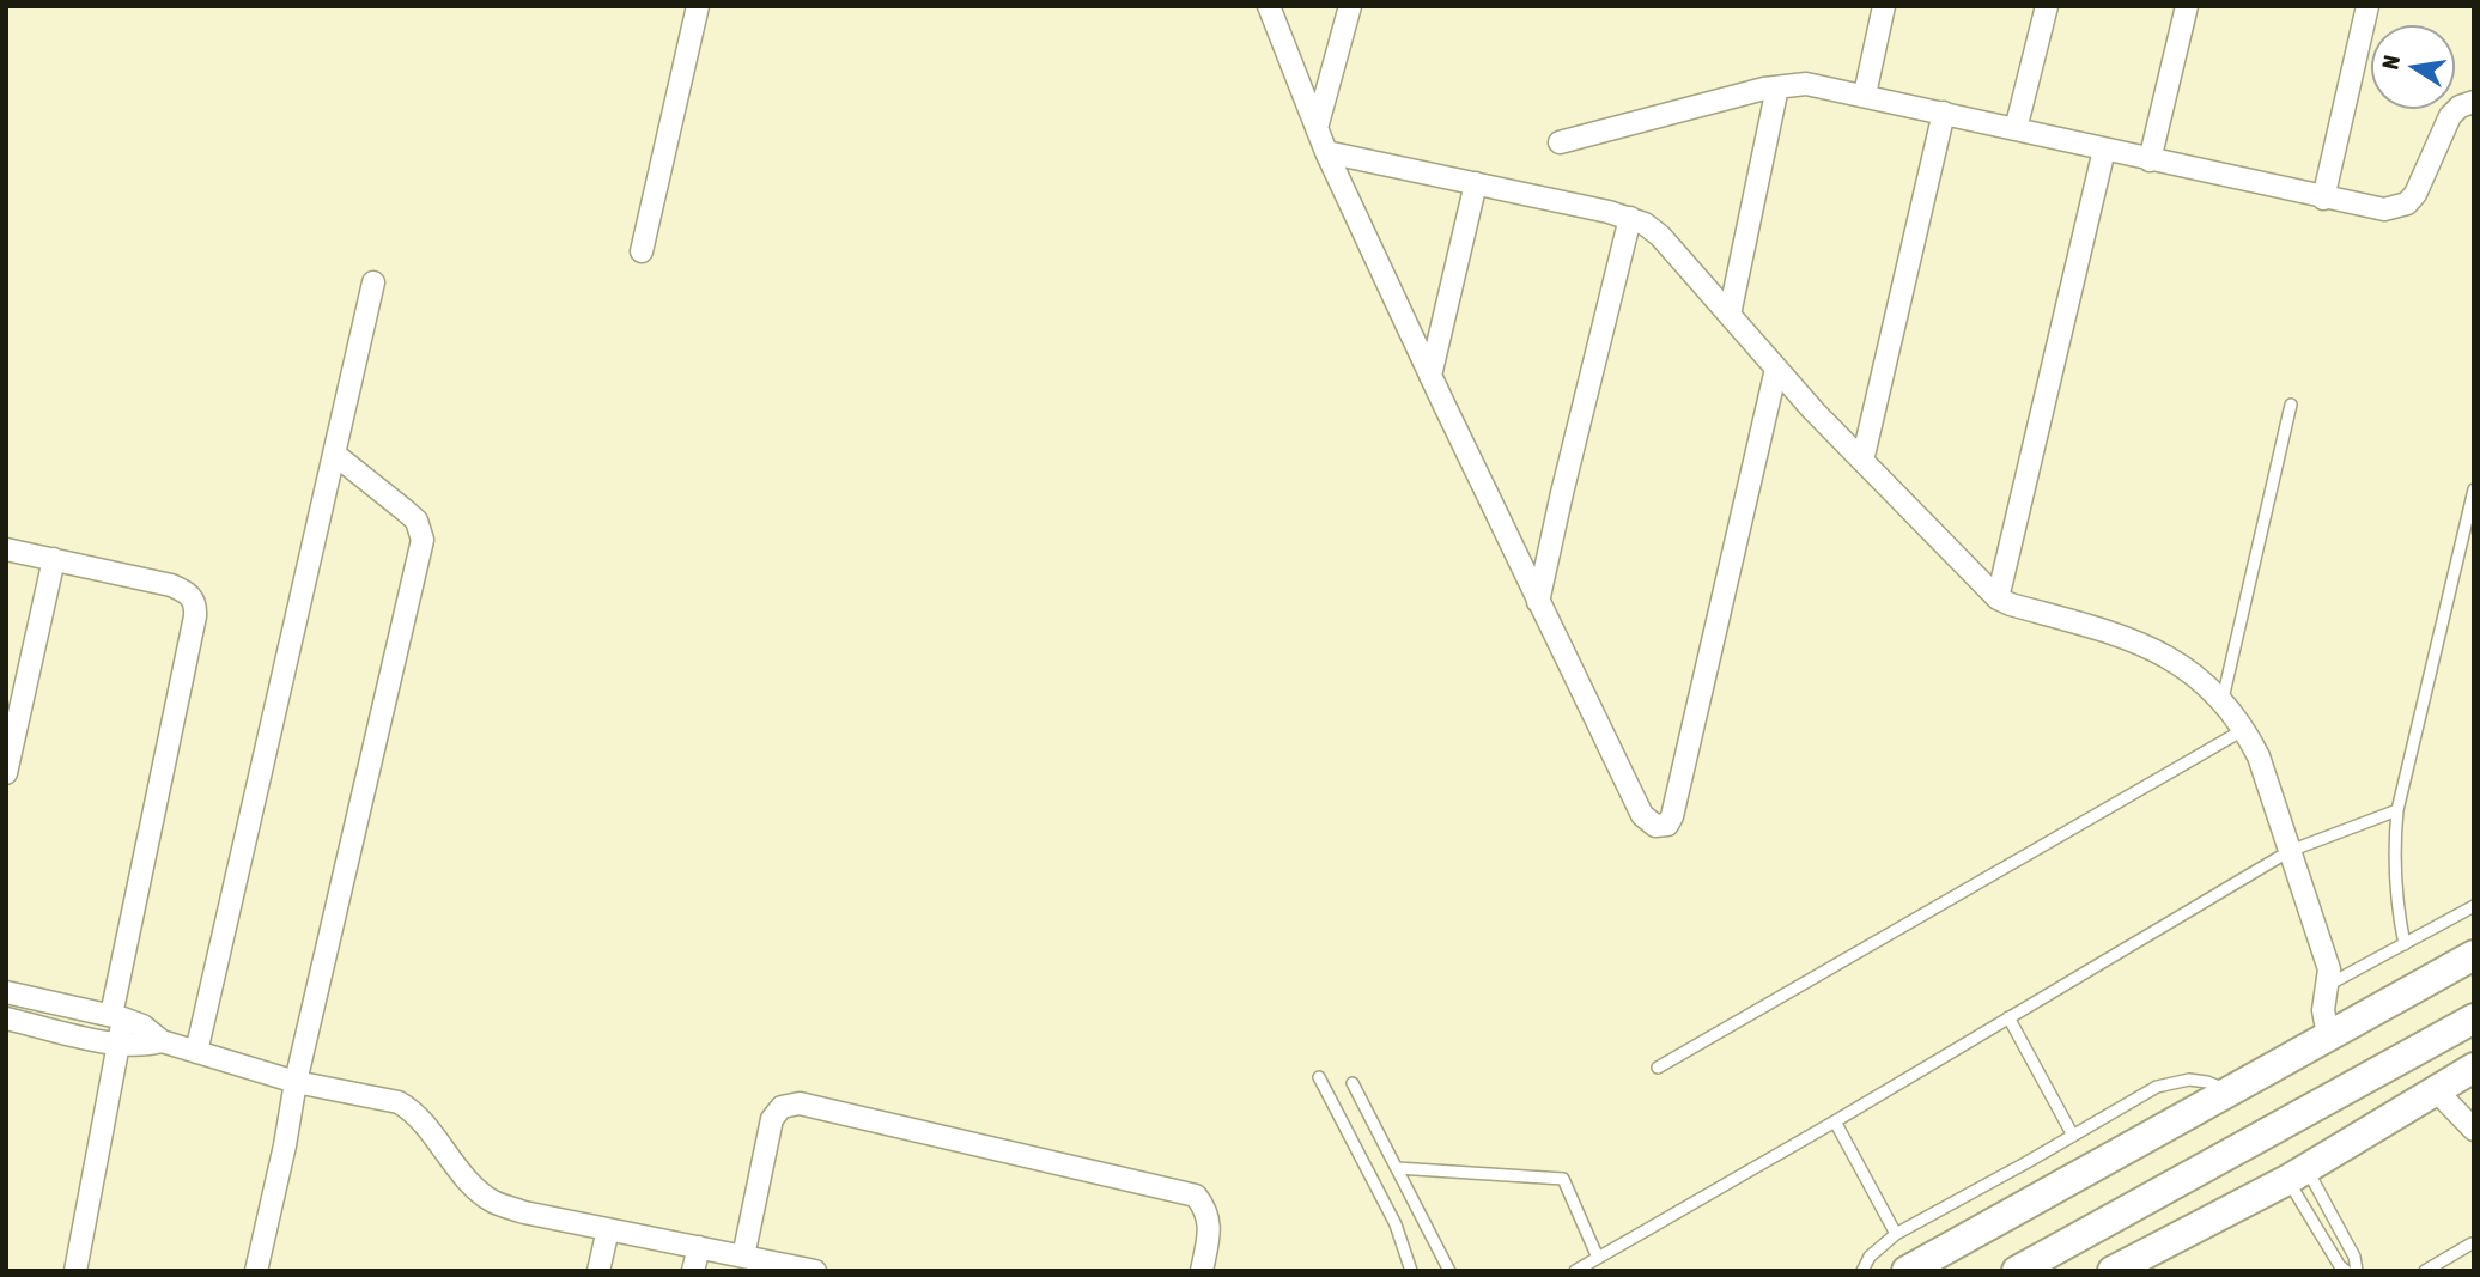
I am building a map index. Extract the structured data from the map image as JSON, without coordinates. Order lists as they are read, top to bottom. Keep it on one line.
{"north":"left"}
